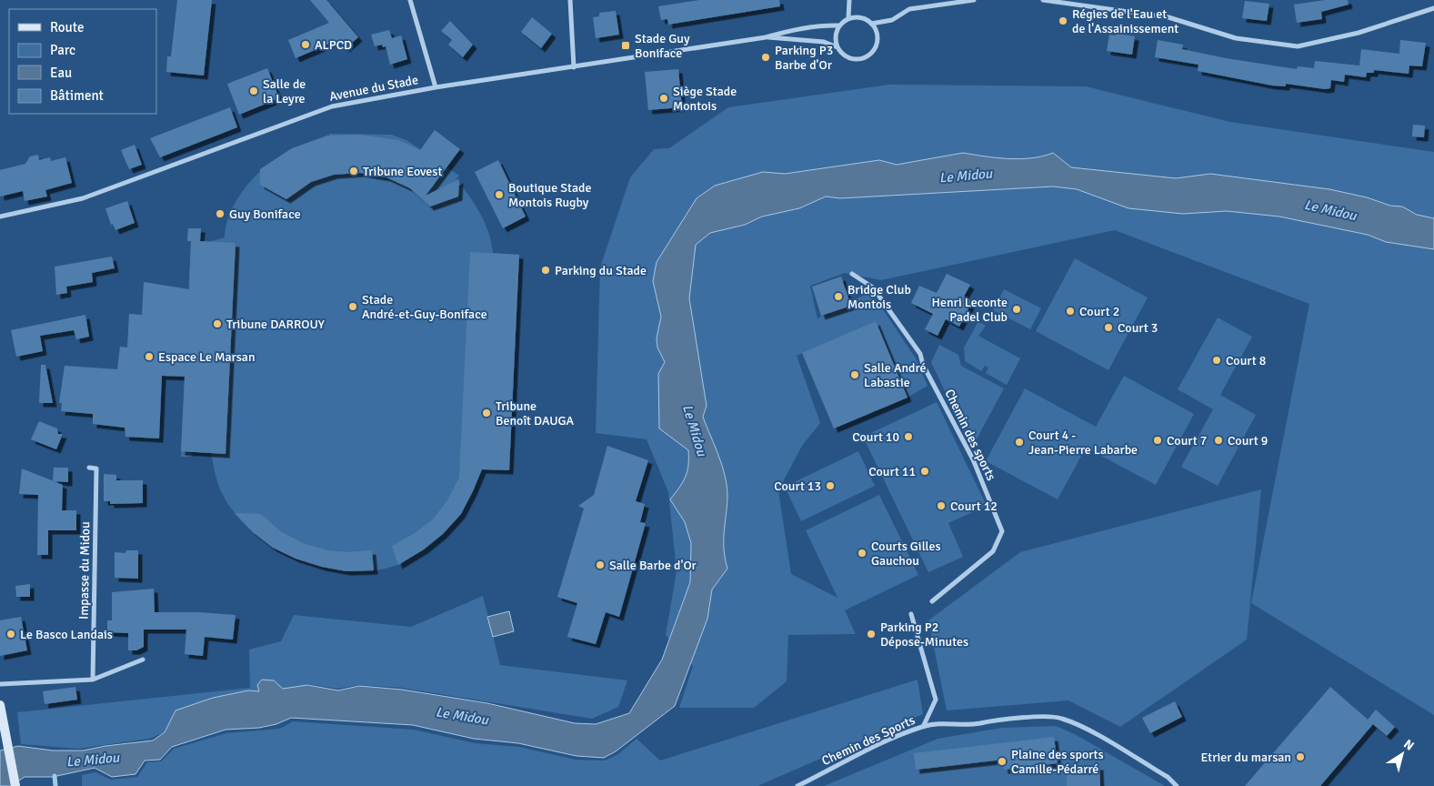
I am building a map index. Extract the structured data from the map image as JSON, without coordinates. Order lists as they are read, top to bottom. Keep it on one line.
{"streets":{"street":["Avenue du Stade","Chemin des sports","Impasse du Midou","Chemin des Sports"]},"water":["Le Midou"],"places":{"other":["Régies de l'Eau et de l'Assainissement","ALPCD","Parking P3 Barbe d'Or","Salle de la Leyre","Siège Stade Montois","Tribune Eovest","Boutique Stade Montois Rugby","Guy Boniface","Parking du Stade","Bridge Club Montois","Stade André-et-Guy-Boniface","Henri Leconte Padel Club","Court 2","Tribune DARROUY","Court 3","Espace Le Marsan","Court 8","Salle André Labastie","Tribune Benoît DAUGA","Court 10","Court 7","Court 9","Court 4 - Jean-Pierre Labarbe","Court 11","Court 13","Court 12","Courts Gilles Gauchou","Salle Barbe d'Or","Le Basco Landais","Parking P2 Dépose-Minutes","Etrier du marsan","Plaine des sports Camille-Pédarré"],"transit":["Stade Guy Boniface"]},"legend":["Route","Parc","Eau","Bâtiment"],"north":"top right"}
